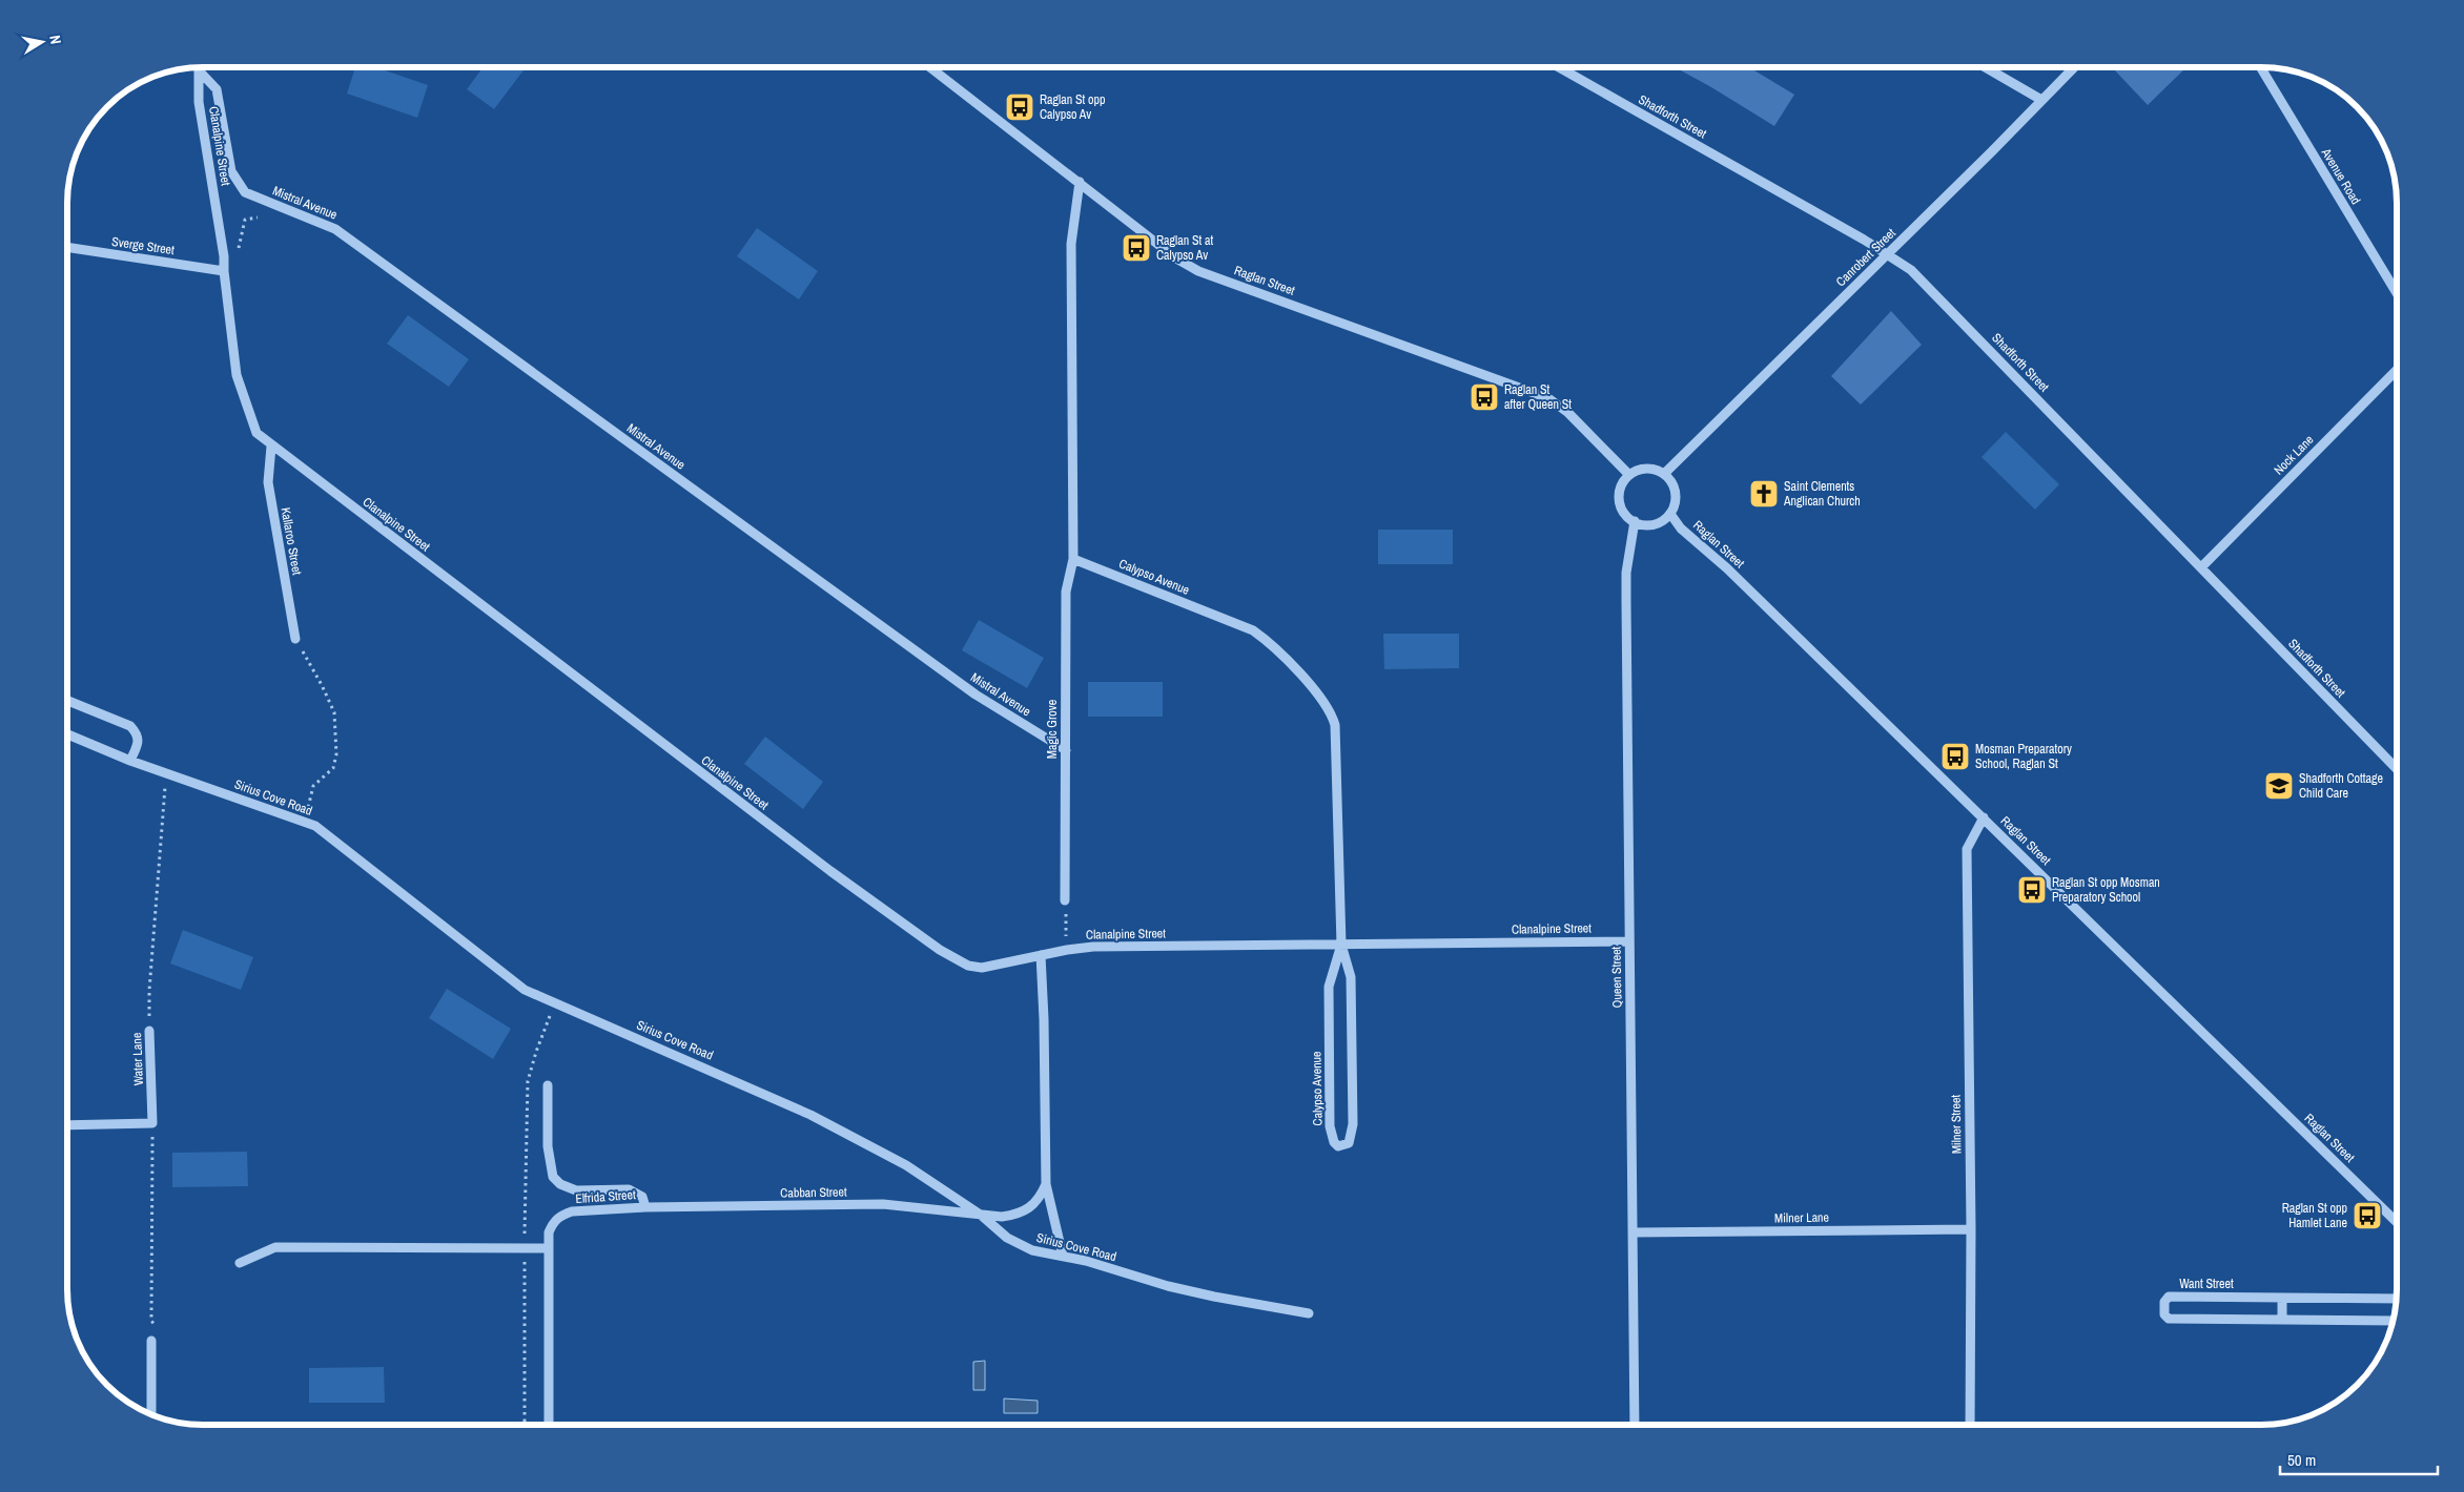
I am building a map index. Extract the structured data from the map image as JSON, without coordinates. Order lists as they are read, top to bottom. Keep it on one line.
{"streets":{"street":["Shadforth Street","Clanalpine Street","Avenue Road","Mistral Avenue","Sverge Street","Canrobert Street","Raglan Street","Nock Lane","Kallaroo Street","Calypso Avenue","Magic Grove","Sirius Cove Road","Queen Street","Water Lane","Milner Street","Cabban Street","Elfrida Street","Milner Lane","Want Street"]},"crossings":[["Shadforth Street","Canrobert Street"],["Shadforth Street","Nock Lane"],["Clanalpine Street","Mistral Avenue"],["Clanalpine Street","Sverge Street"],["Clanalpine Street","Kallaroo Street"],["Clanalpine Street","Calypso Avenue"],["Clanalpine Street","Queen Street"],["Mistral Avenue","Magic Grove"],["Canrobert Street","Raglan Street"],["Canrobert Street","Queen Street"],["Raglan Street","Queen Street"],["Raglan Street","Milner Street"],["Calypso Avenue","Magic Grove"],["Sirius Cove Road","Cabban Street"],["Queen Street","Milner Lane"],["Milner Street","Milner Lane"],["Cabban Street","Elfrida Street"]],"places":{"bus stop":["Raglan St opp Calypso Av","Raglan St at Calypso Av","Raglan St after Queen St","Mosman Preparatory School, Raglan St","Raglan St opp Mosman Preparatory School","Raglan St opp Hamlet Lane"],"church":["Saint Clements Anglican Church"],"school or university":["Shadforth Cottage Child Care"]},"scale_bar":"50 m","north":"right"}
